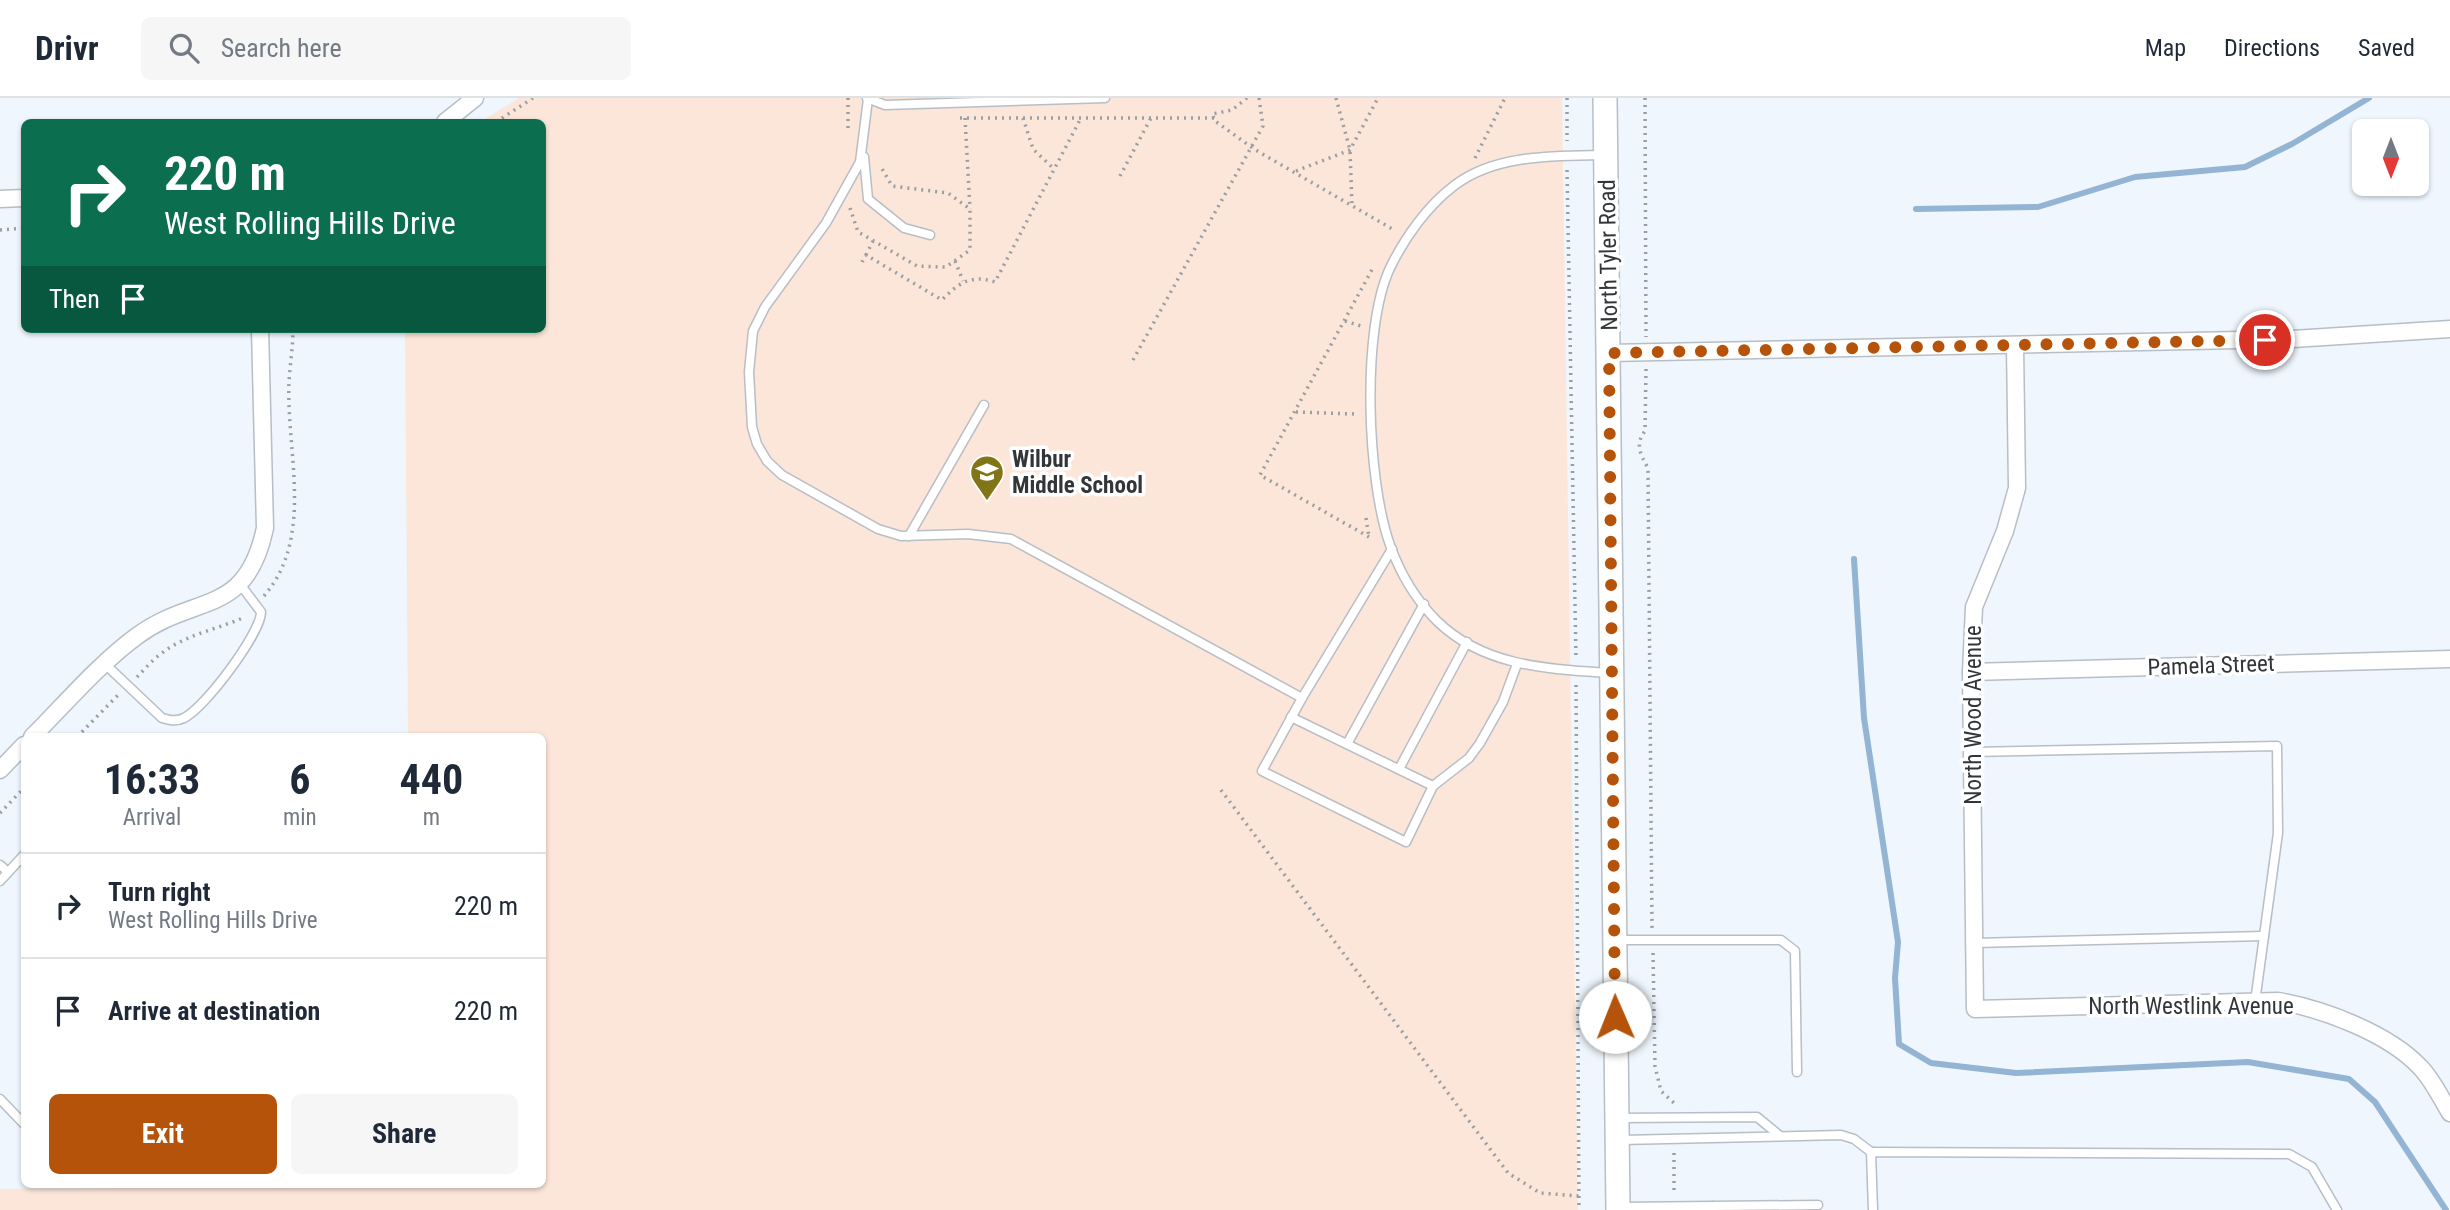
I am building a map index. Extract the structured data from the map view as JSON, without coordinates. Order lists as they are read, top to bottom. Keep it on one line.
{"streets":{"main road":["North Tyler Road"],"street":["Pamela Street","North Wood Avenue","North Westlink Avenue"]},"crossings":[["Pamela Street","North Wood Avenue"],["North Wood Avenue","North Westlink Avenue"]],"places":{"school or university":["Wilbur Middle School"]},"north":"bottom","page":{"header":"Drivr","search":"Search here","nav":["Map","Directions","Saved"],"turn":["220 m","West Rolling Hills Drive"],"then":"Then","eta":["16:33","Arrival","6","min","440","m"],"list":[{"name":"Turn right","note":"West Rolling Hills Drive","value":"220 m"},{"name":"Arrive at destination","value":"220 m"}],"buttons":["Exit","Share"]}}
